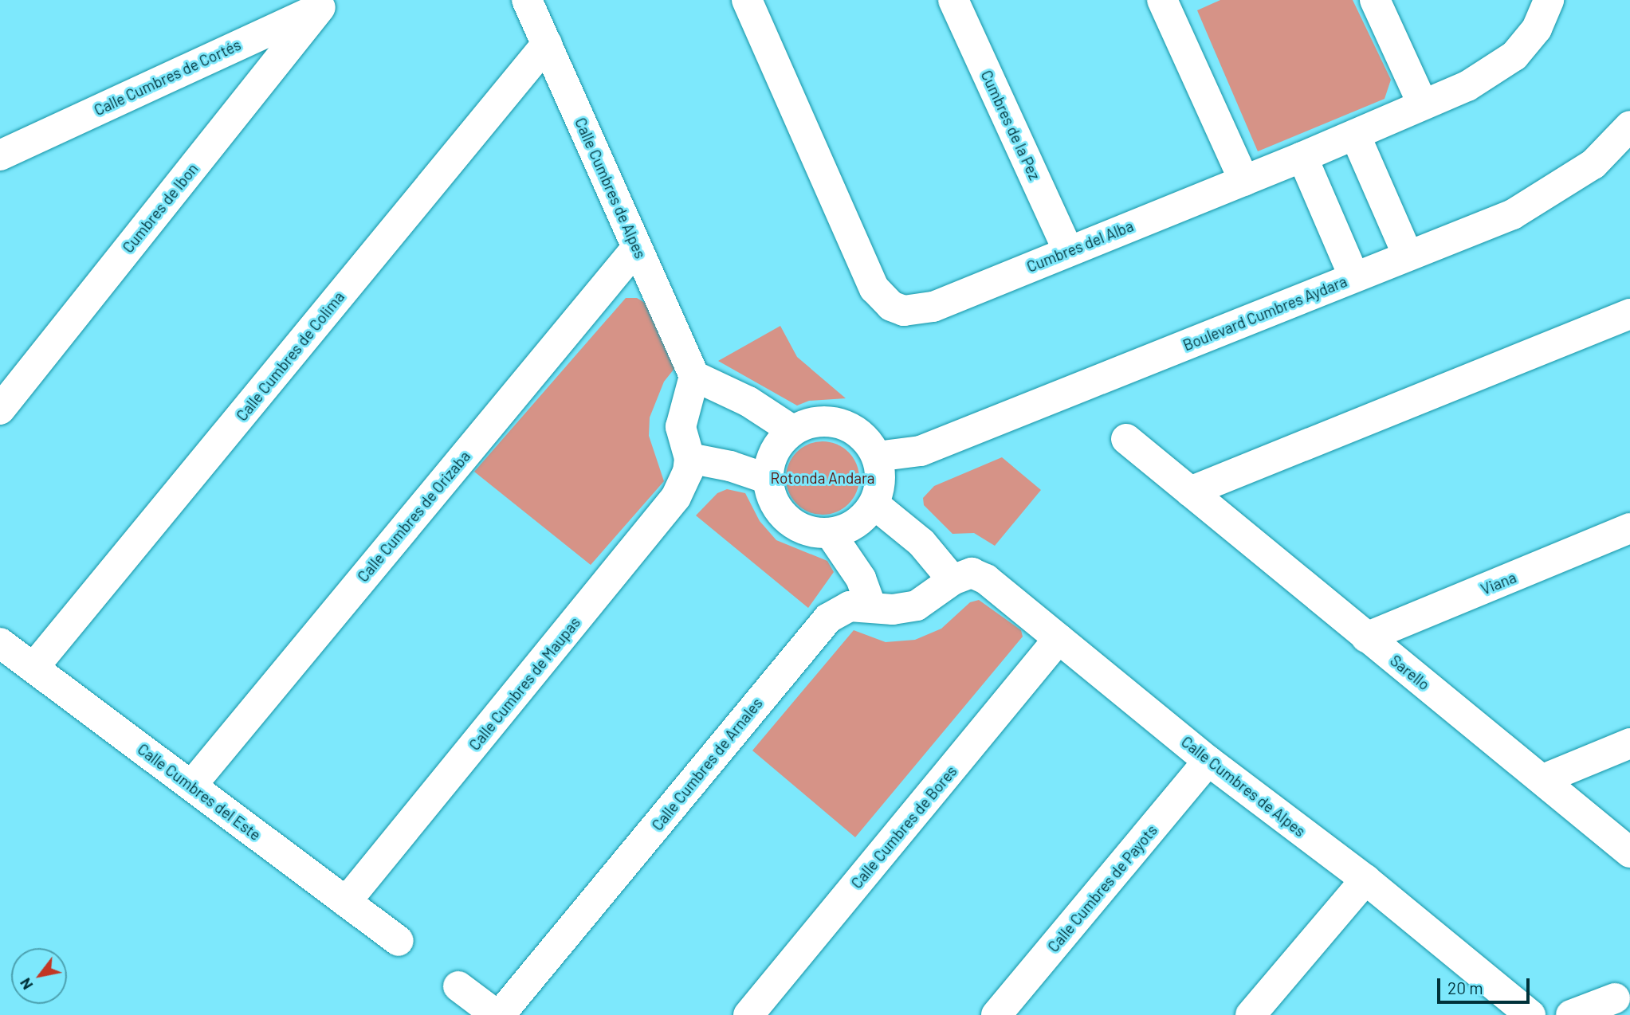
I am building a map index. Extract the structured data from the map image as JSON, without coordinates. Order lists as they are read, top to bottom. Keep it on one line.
{"streets":{"street":["Calle Cumbres de Cortés","Cumbres de la Pez","Calle Cumbres de Alpes","Cumbres de Ibon","Cumbres del Alba","Boulevard Cumbres Aydara","Calle Cumbres de Colima","Calle Cumbres de Orizaba","Viana","Sarello","Calle Cumbres de Maupas","Calle Cumbres de Arnales","Calle Cumbres del Este","Calle Cumbres de Bores","Calle Cumbres de Payots"]},"crossings":[["Calle Cumbres de Cortés","Cumbres de Ibon"],["Cumbres de la Pez","Cumbres del Alba"],["Calle Cumbres de Alpes","Calle Cumbres de Colima"],["Calle Cumbres de Alpes","Calle Cumbres de Orizaba"],["Calle Cumbres de Alpes","Calle Cumbres de Arnales"],["Calle Cumbres de Alpes","Calle Cumbres de Bores"],["Calle Cumbres de Alpes","Calle Cumbres de Payots"],["Calle Cumbres de Colima","Calle Cumbres del Este"],["Calle Cumbres de Orizaba","Calle Cumbres del Este"],["Viana","Sarello"],["Calle Cumbres de Maupas","Calle Cumbres del Este"]],"parks":["Rotonda Andara"],"scale_bar":"20 m","north":"bottom left"}
